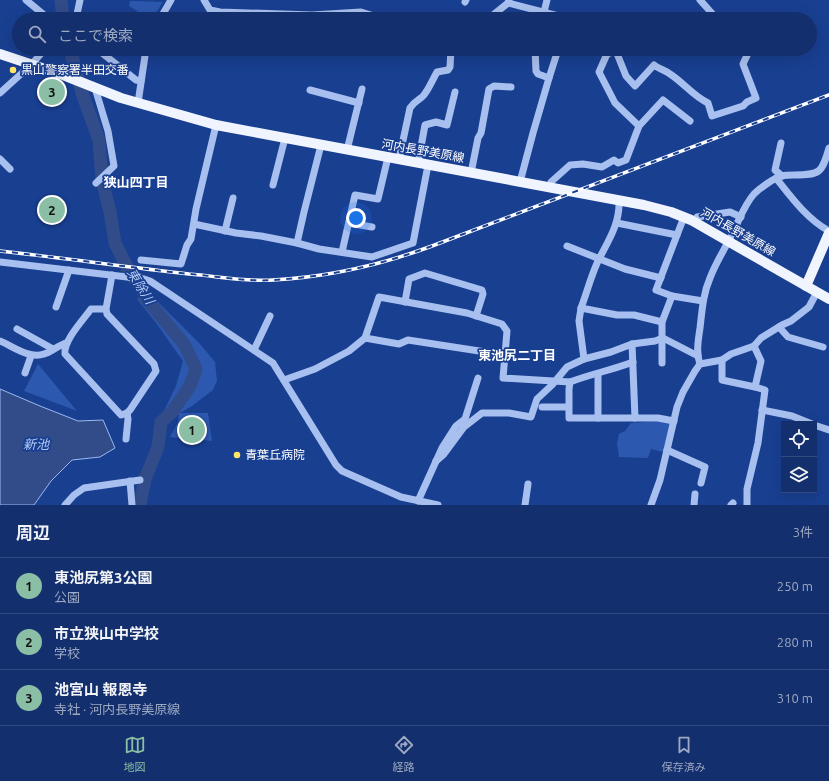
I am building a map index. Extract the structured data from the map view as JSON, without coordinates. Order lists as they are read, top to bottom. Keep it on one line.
{"streets":{"main road":["河内長野美原線"]},"districts":["狭山四丁目","東池尻二丁目"],"water":["東除川","新池"],"places":["黒山警察署半田交番","青葉丘病院"],"page":{"search":"ここで検索","pins":["3","2","1"],"heading":["周辺","3件"],"list":[{"mark":"1","name":"東池尻第3公園","note":"公園","value":"250 m"},{"mark":"2","name":"市立狭山中学校","note":"学校","value":"280 m"},{"mark":"3","name":"池宮山 報恩寺","note":"寺社 · 河内長野美原線","value":"310 m"}],"nav":["地図","経路","保存済み"]}}
